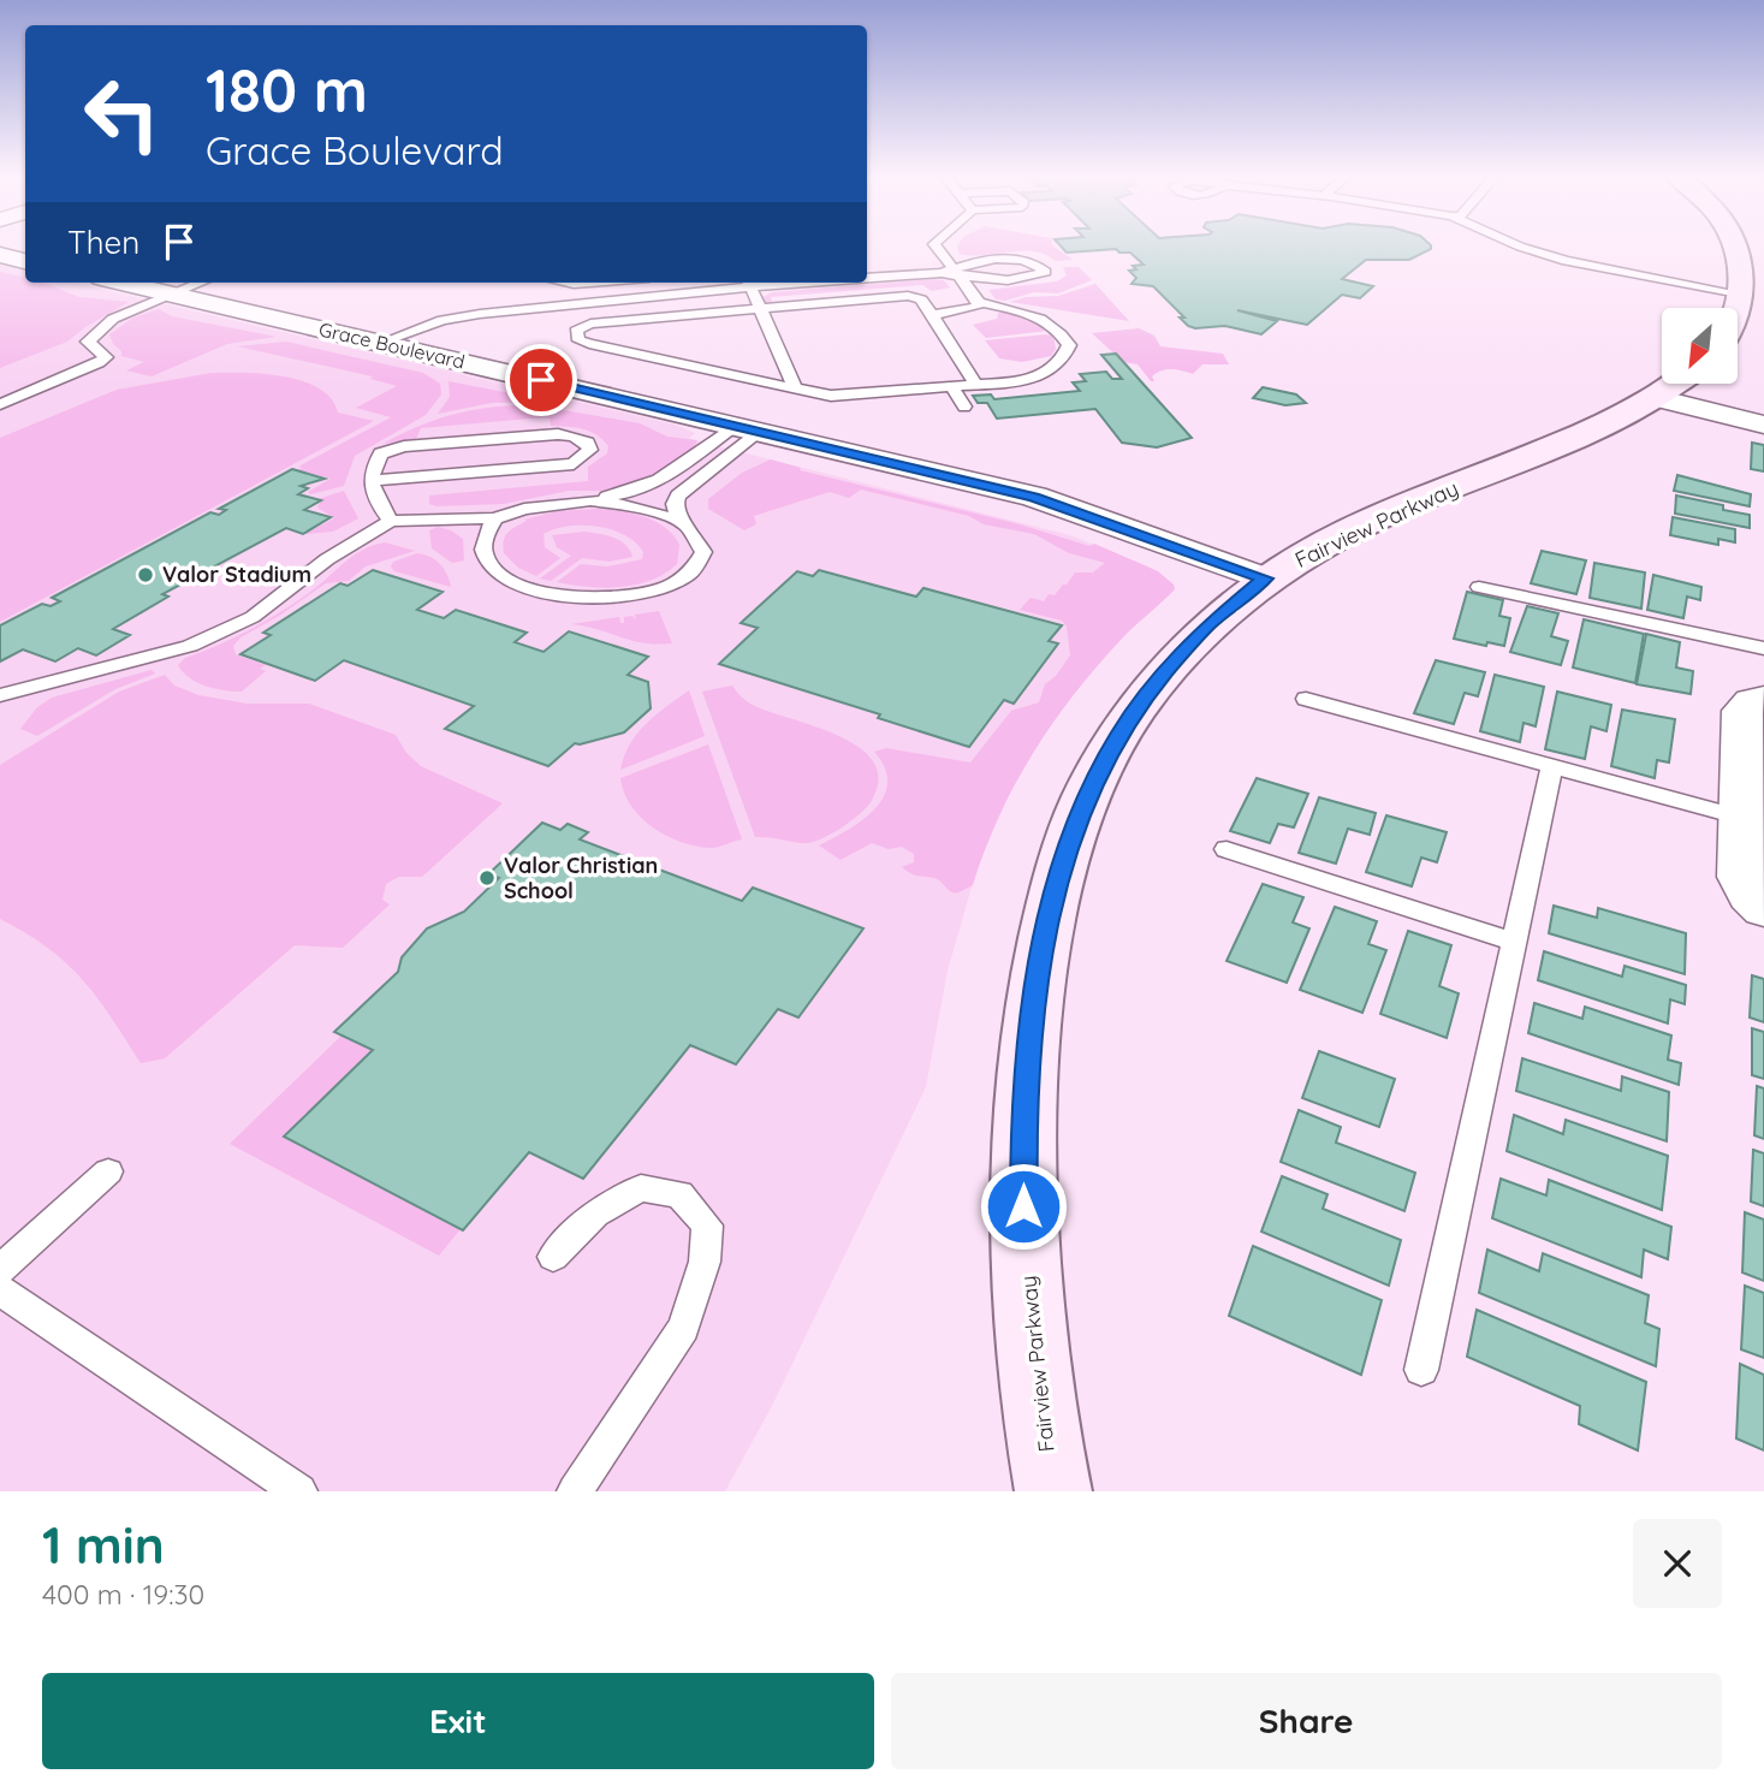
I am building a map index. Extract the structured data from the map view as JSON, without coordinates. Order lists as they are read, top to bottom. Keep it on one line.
{"streets":{"main road":["Fairview Parkway"],"street":["Grace Boulevard"]},"crossings":[["Grace Boulevard","Fairview Parkway"]],"places":["Valor Stadium","Valor Christian School"],"north":"bottom left","page":{"turn":["180 m","Grace Boulevard"],"then":"Then","heading":["1 min","400 m · 19:30"],"buttons":["Exit","Share"]}}
